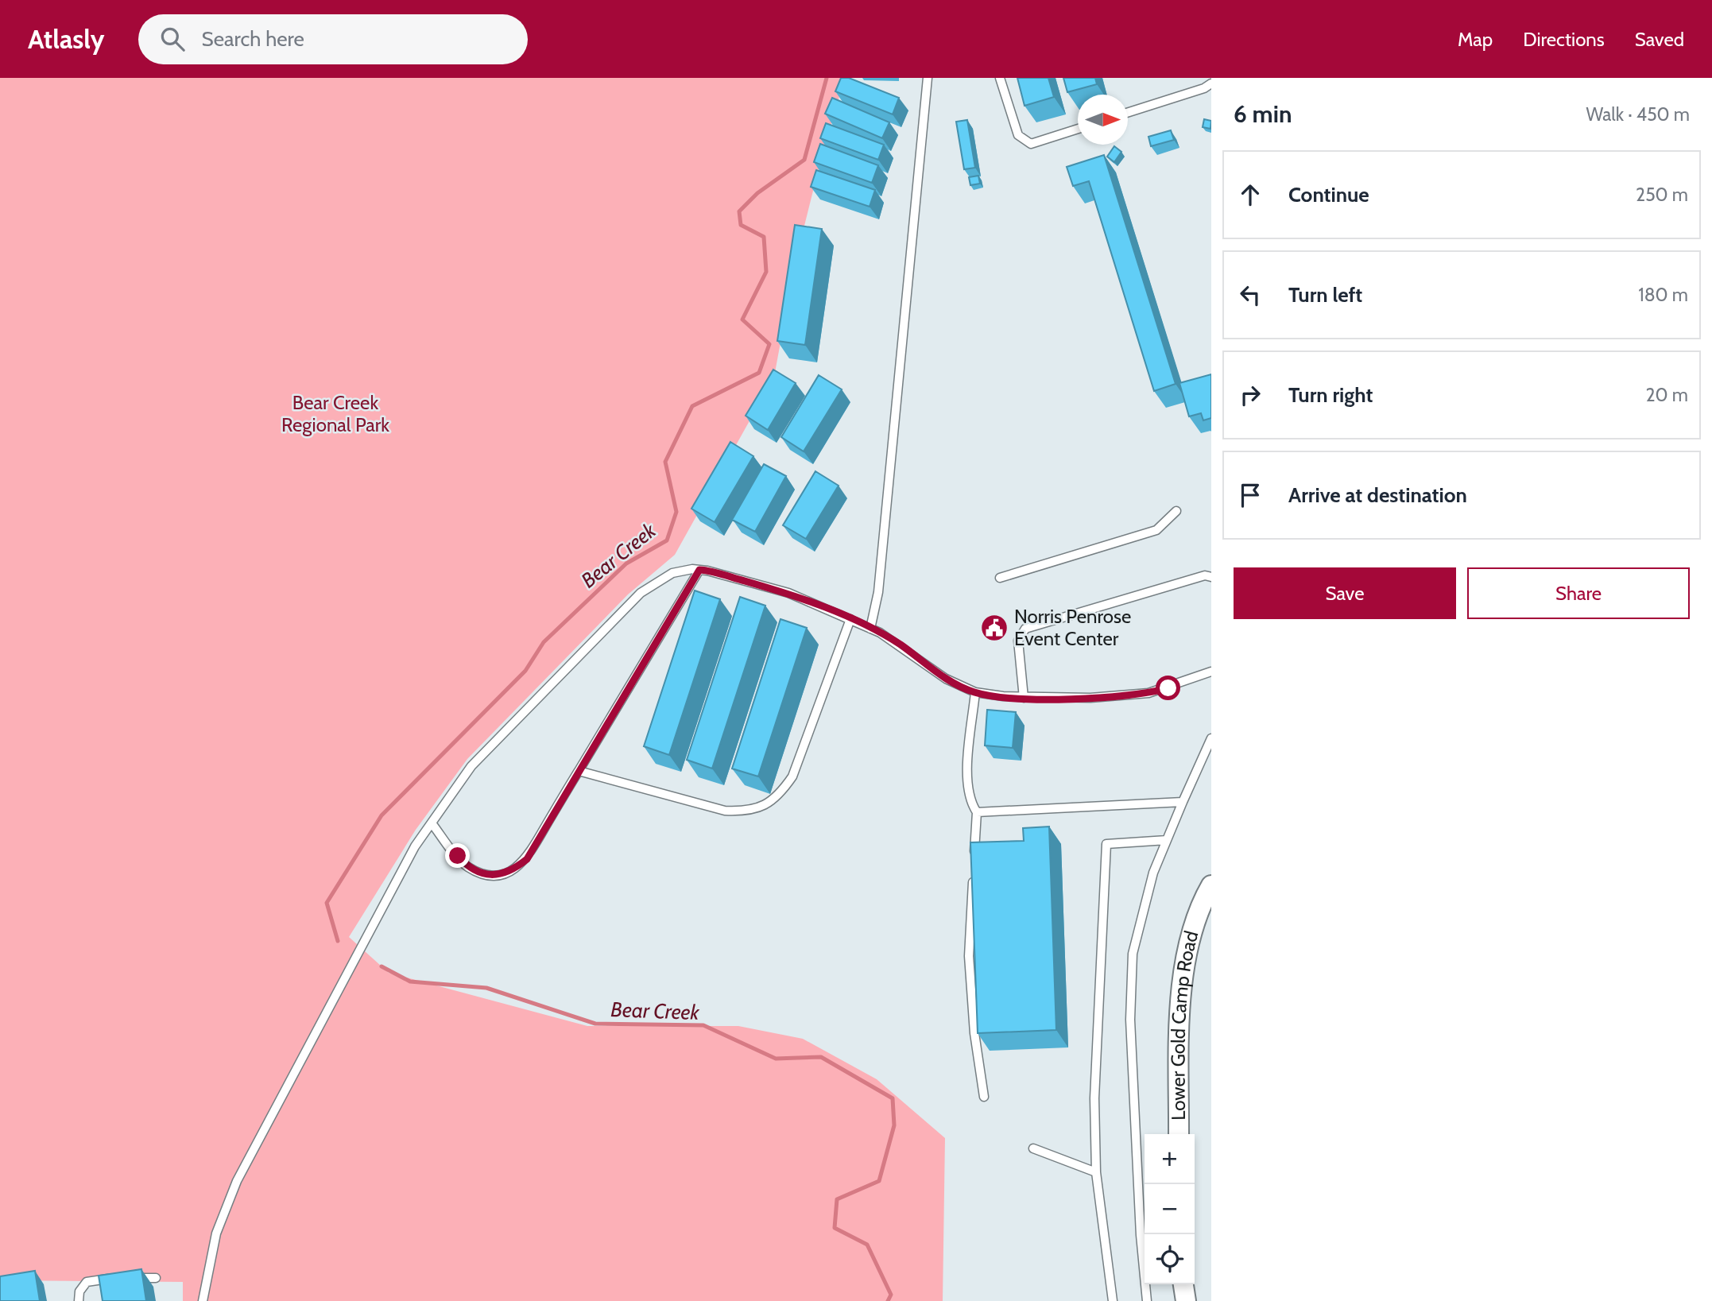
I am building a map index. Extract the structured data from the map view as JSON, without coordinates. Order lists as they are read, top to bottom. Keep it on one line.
{"streets":{"street":["Lower Gold Camp Road"]},"water":["Bear Creek"],"parks":["Bear Creek Regional Park"],"places":{"public building":["Norris Penrose Event Center"]},"north":"right","page":{"header":"Atlasly","search":"Search here","nav":["Map","Directions","Saved"],"heading":["6 min","Walk · 450 m"],"list":[["Continue","250 m"],["Turn left","180 m"],["Turn right","20 m"],"Arrive at destination"],"buttons":["Save","Share"],"map_buttons":["+","−"]}}
